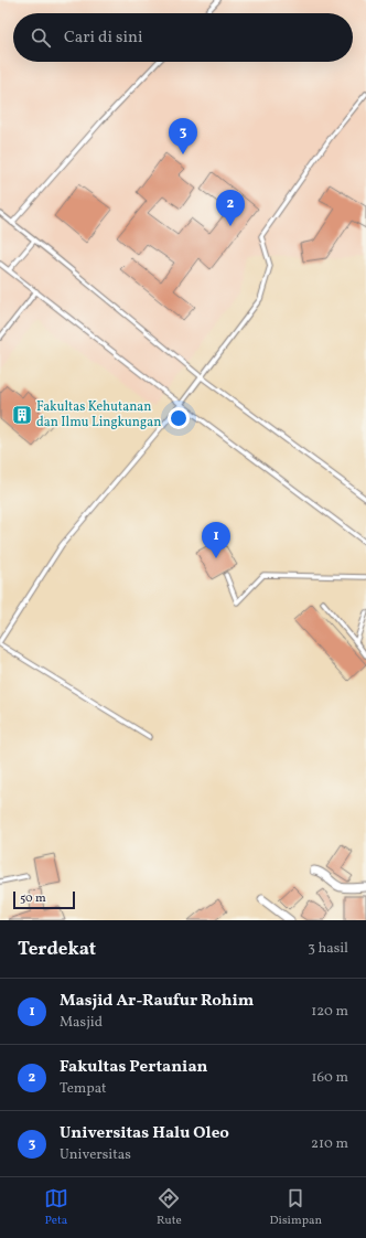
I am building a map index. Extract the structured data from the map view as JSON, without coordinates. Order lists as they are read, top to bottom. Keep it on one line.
{"places":{"building":["Fakultas Kehutanan dan Ilmu Lingkungan"]},"scale_bar":"50 m","page":{"search":"Cari di sini","pins":["3","2","1"],"scale":"50 m","heading":["Terdekat","3 hasil"],"list":[{"mark":"1","name":"Masjid Ar-Raufur Rohim","note":"Masjid","value":"120 m"},{"mark":"2","name":"Fakultas Pertanian","note":"Tempat","value":"160 m"},{"mark":"3","name":"Universitas Halu Oleo","note":"Universitas","value":"210 m"}],"nav":["Peta","Rute","Disimpan"]}}
